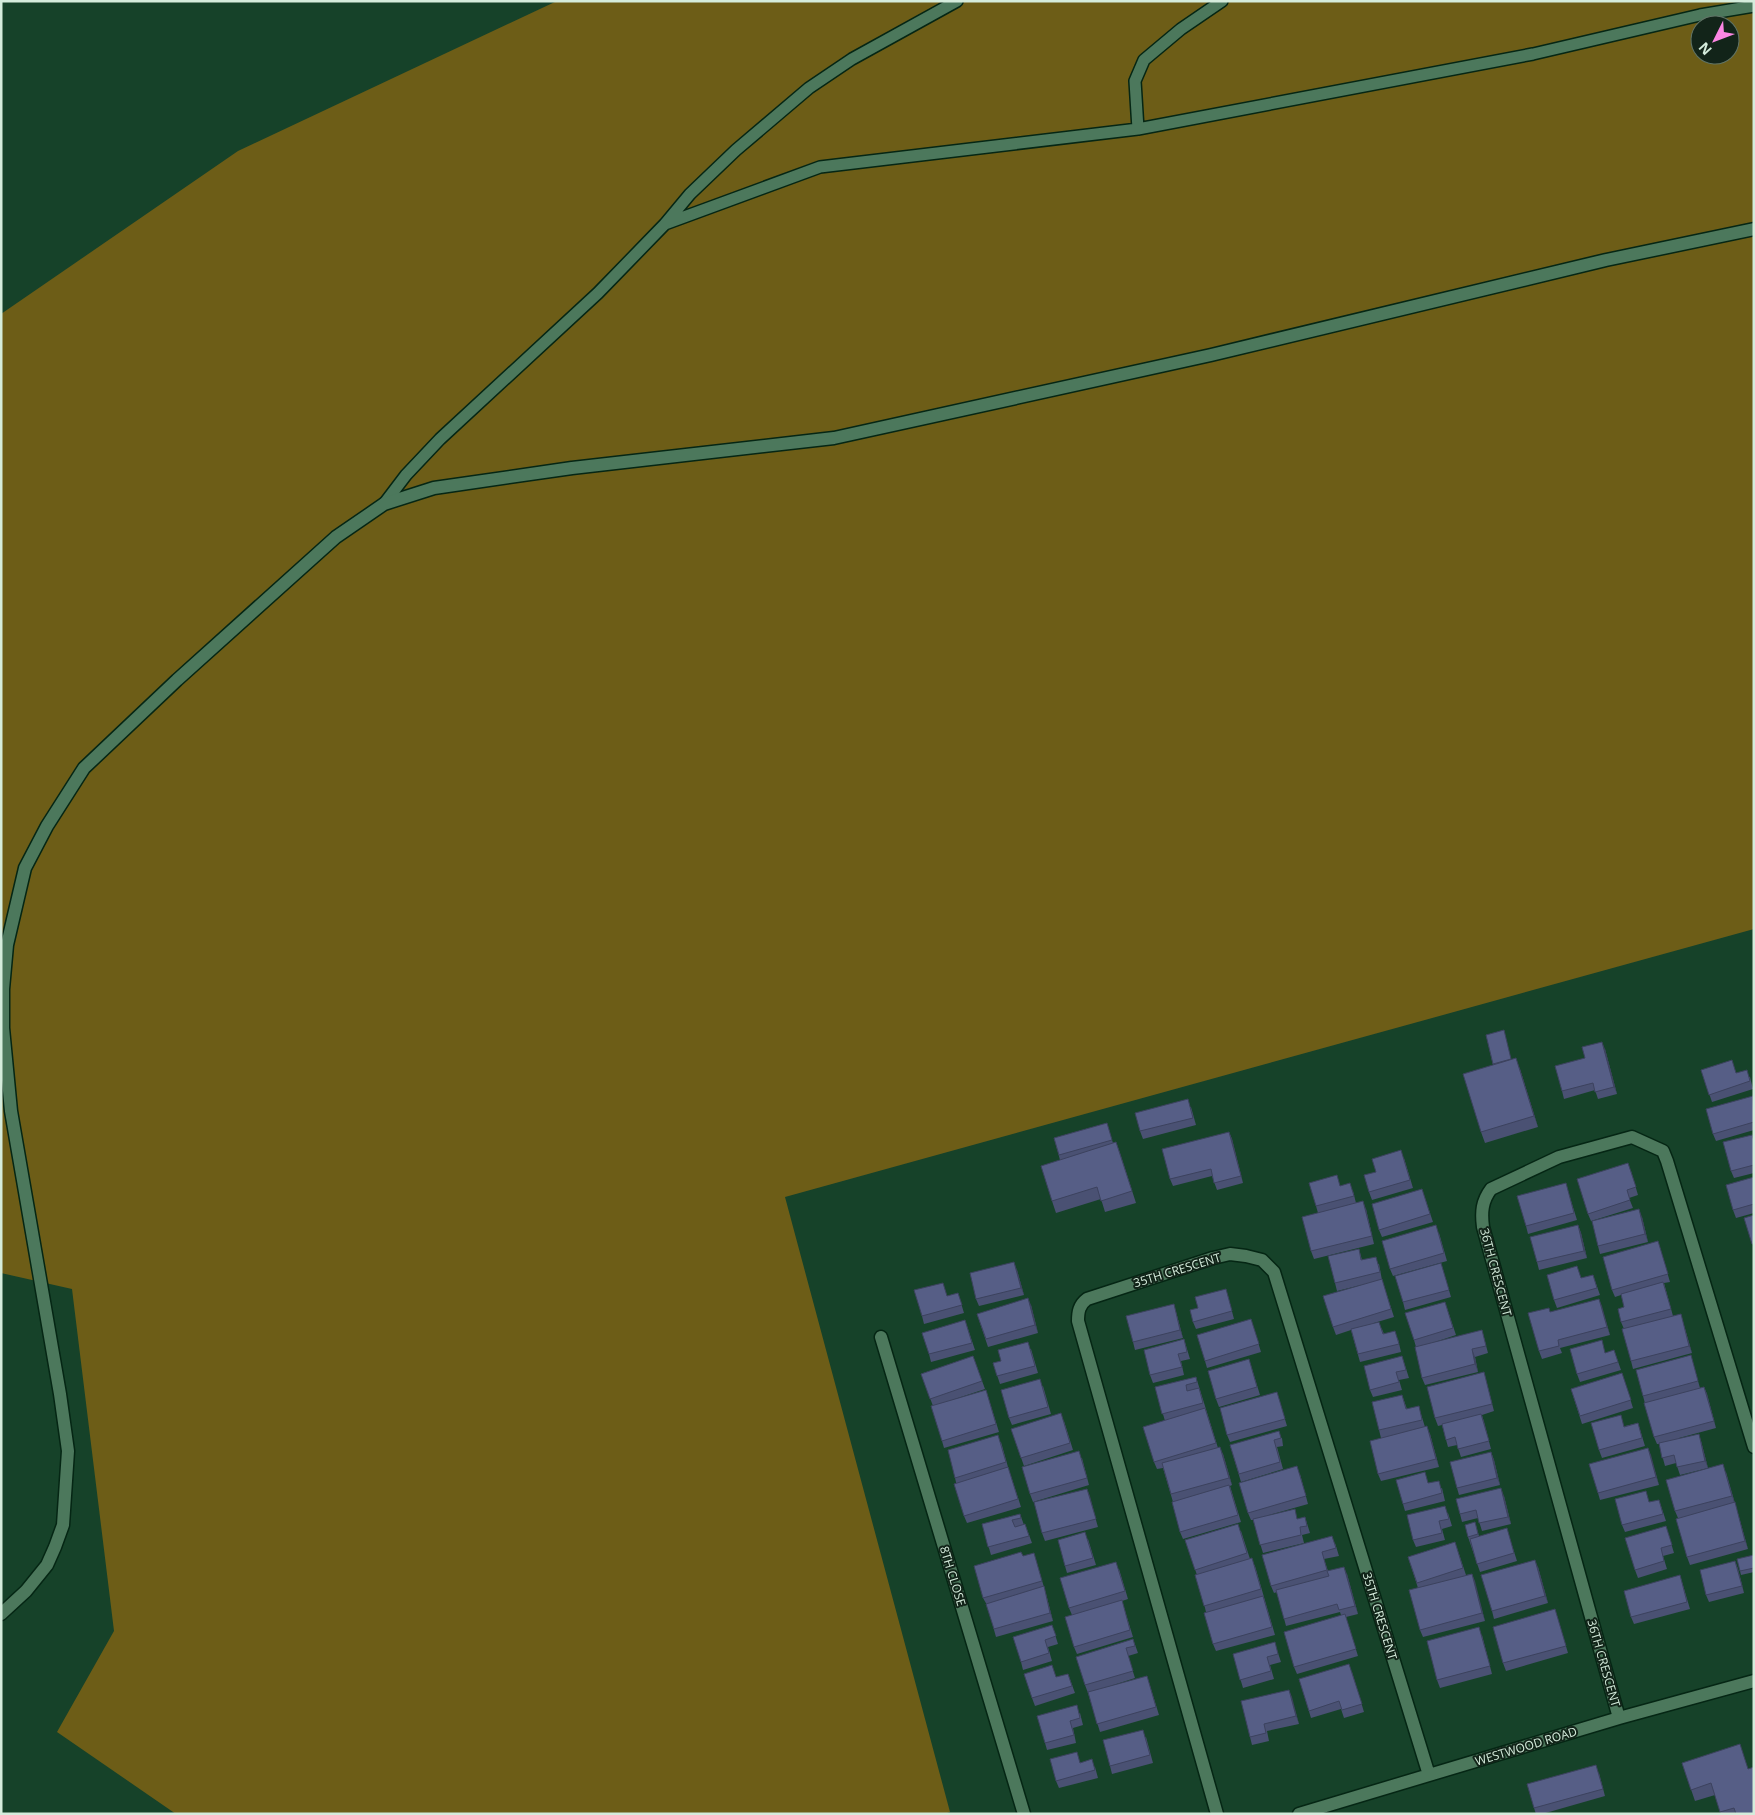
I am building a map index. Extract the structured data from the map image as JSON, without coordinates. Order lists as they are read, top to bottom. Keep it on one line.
{"streets":{"street":["35TH CRESCENT","36TH CRESCENT","8TH CLOSE","WESTWOOD ROAD"]},"crossings":[["35TH CRESCENT","WESTWOOD ROAD"],["36TH CRESCENT","WESTWOOD ROAD"]],"north":"bottom left"}
